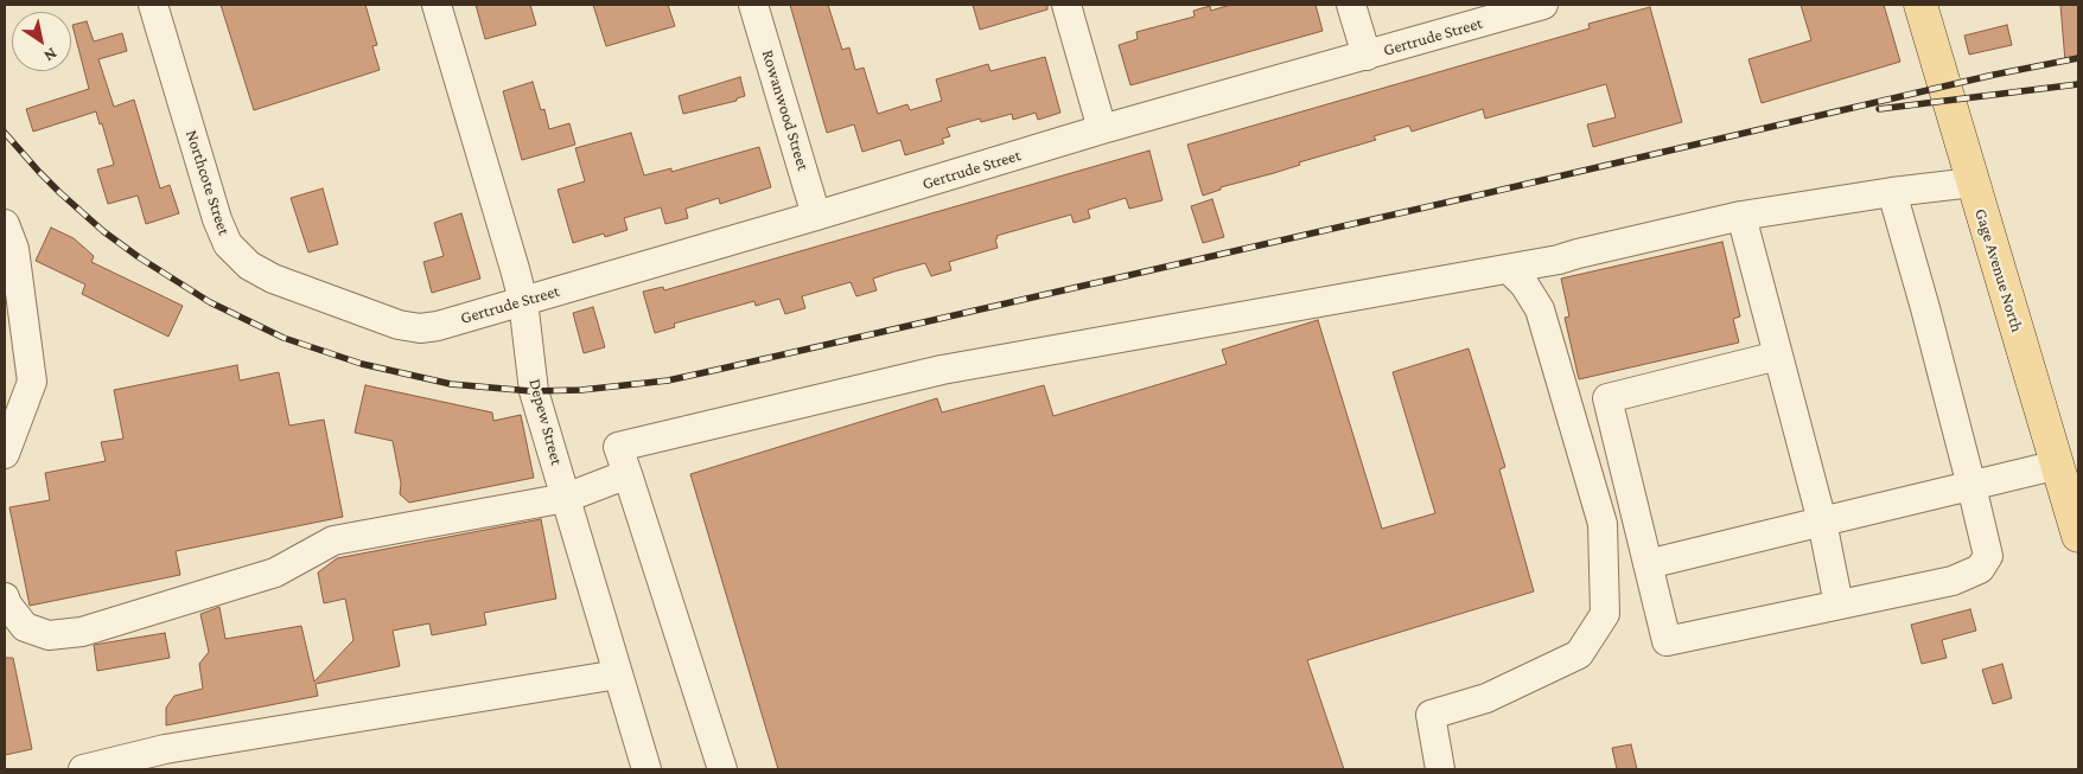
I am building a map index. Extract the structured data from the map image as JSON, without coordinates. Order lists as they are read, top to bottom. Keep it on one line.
{"streets":{"main road":["Gage Avenue North"],"street":["Gertrude Street","Rowanwood Street","Northcote Street","Depew Street"]},"crossings":[["Gertrude Street","Rowanwood Street"],["Gertrude Street","Northcote Street"],["Gertrude Street","Depew Street"]],"north":"bottom right"}
